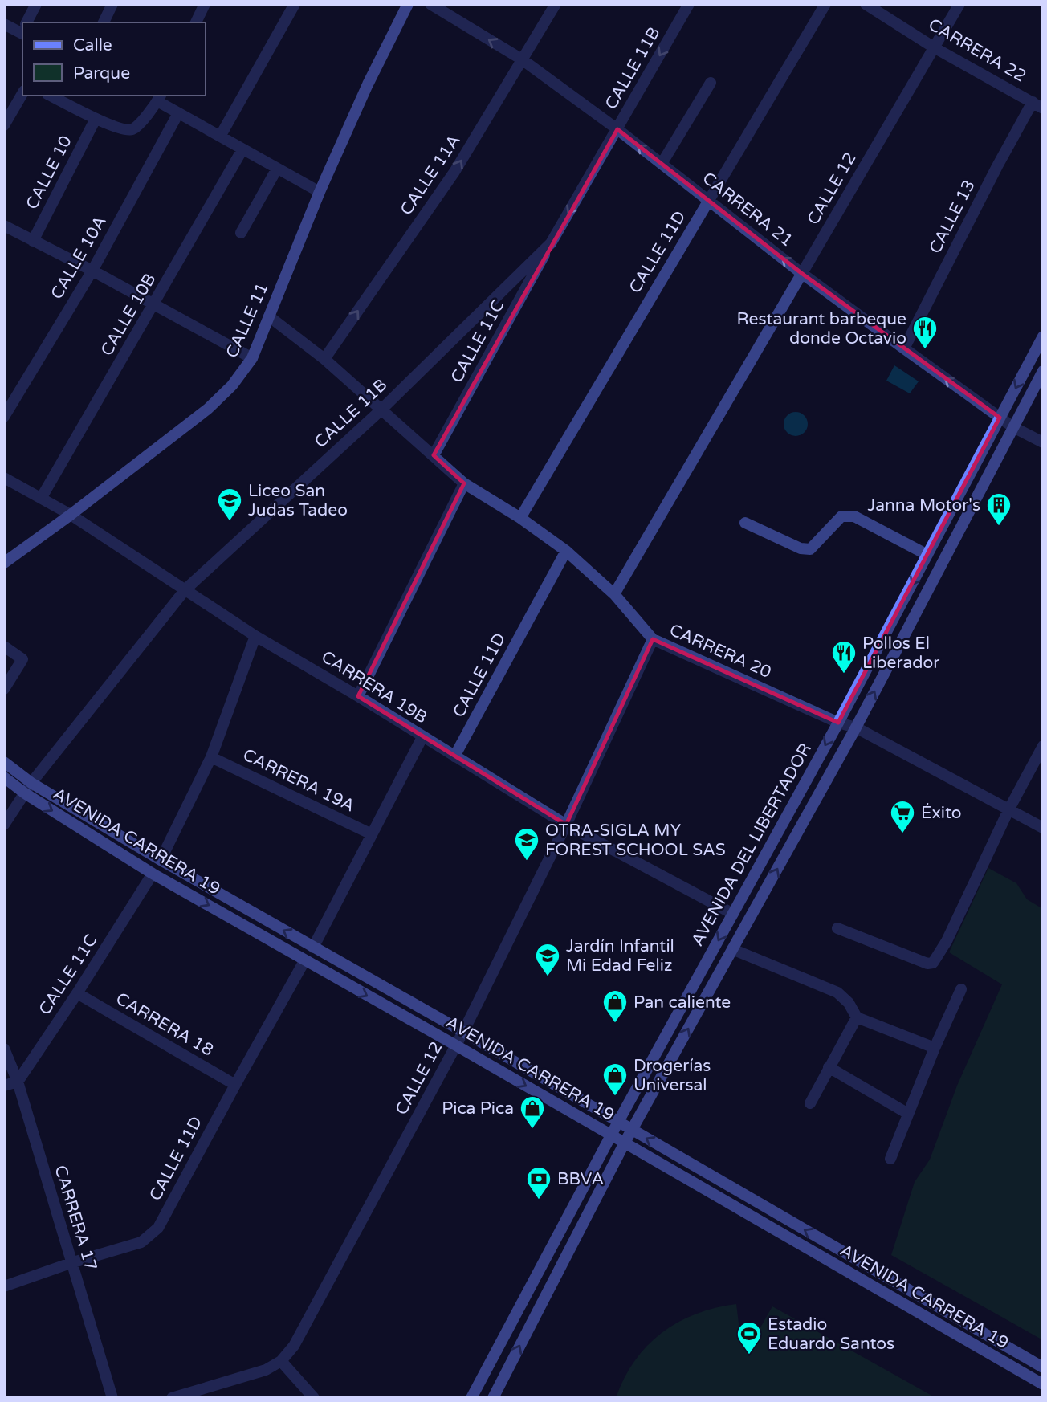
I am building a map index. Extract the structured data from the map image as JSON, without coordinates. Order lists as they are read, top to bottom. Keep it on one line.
{"streets":{"main road":["CALLE 11","AVENIDA CARRERA 19","AVENIDA DEL LIBERTADOR"],"street":["CARRERA 22","CALLE 11B","CALLE 10","CALLE 11A","CALLE 12","CARRERA 21","CALLE 13","CALLE 11D","CALLE 10A","CALLE 10B","CALLE 11C","CARRERA 20","CARRERA 19B","CARRERA 19A","CARRERA 18","CARRERA 17"]},"crossings":[["CARRERA 22","CALLE 12"],["CARRERA 22","CALLE 13"],["CALLE 11B","CARRERA 21"],["CALLE 11B","CALLE 11C"],["CALLE 11B","CARRERA 20"],["CALLE 11B","CARRERA 19B"],["CALLE 11B","AVENIDA CARRERA 19"],["CALLE 11A","CARRERA 21"],["CALLE 11A","CARRERA 20"],["CALLE 12","CARRERA 21"],["CALLE 12","CARRERA 20"],["CALLE 12","CARRERA 19B"],["CALLE 12","AVENIDA CARRERA 19"],["CARRERA 21","CALLE 13"],["CARRERA 21","CALLE 11D"],["CARRERA 21","AVENIDA DEL LIBERTADOR"],["CALLE 11D","CARRERA 20"],["CALLE 11D","CARRERA 19B"],["CALLE 11D","AVENIDA CARRERA 19"],["CALLE 11D","CARRERA 18"],["CALLE 11D","CARRERA 17"],["CALLE 10B","CARRERA 19B"],["CALLE 11","CARRERA 20"],["CALLE 11","CARRERA 19B"],["CALLE 11C","CARRERA 20"],["CALLE 11C","AVENIDA CARRERA 19"],["CALLE 11C","CARRERA 18"],["CALLE 11C","CARRERA 17"],["CARRERA 20","AVENIDA DEL LIBERTADOR"],["CARRERA 19B","AVENIDA DEL LIBERTADOR"],["AVENIDA CARRERA 19","AVENIDA DEL LIBERTADOR"]],"one_way":["CALLE 11A","CARRERA 21"],"places":{"restaurant":["Restaurant barbeque donde Octavio","Pollos El Liberador"],"school or university":["Liceo San Judas Tadeo","OTRA-SIGLA MY FOREST SCHOOL SAS","Jardín Infantil Mi Edad Feliz"],"building":["Janna Motor's"],"supermarket":["Éxito"],"shop":["Pan caliente","Drogerías Universal","Pica Pica"],"bank":["BBVA"],"sports":["Estadio Eduardo Santos"]},"legend":["Calle","Parque"]}
